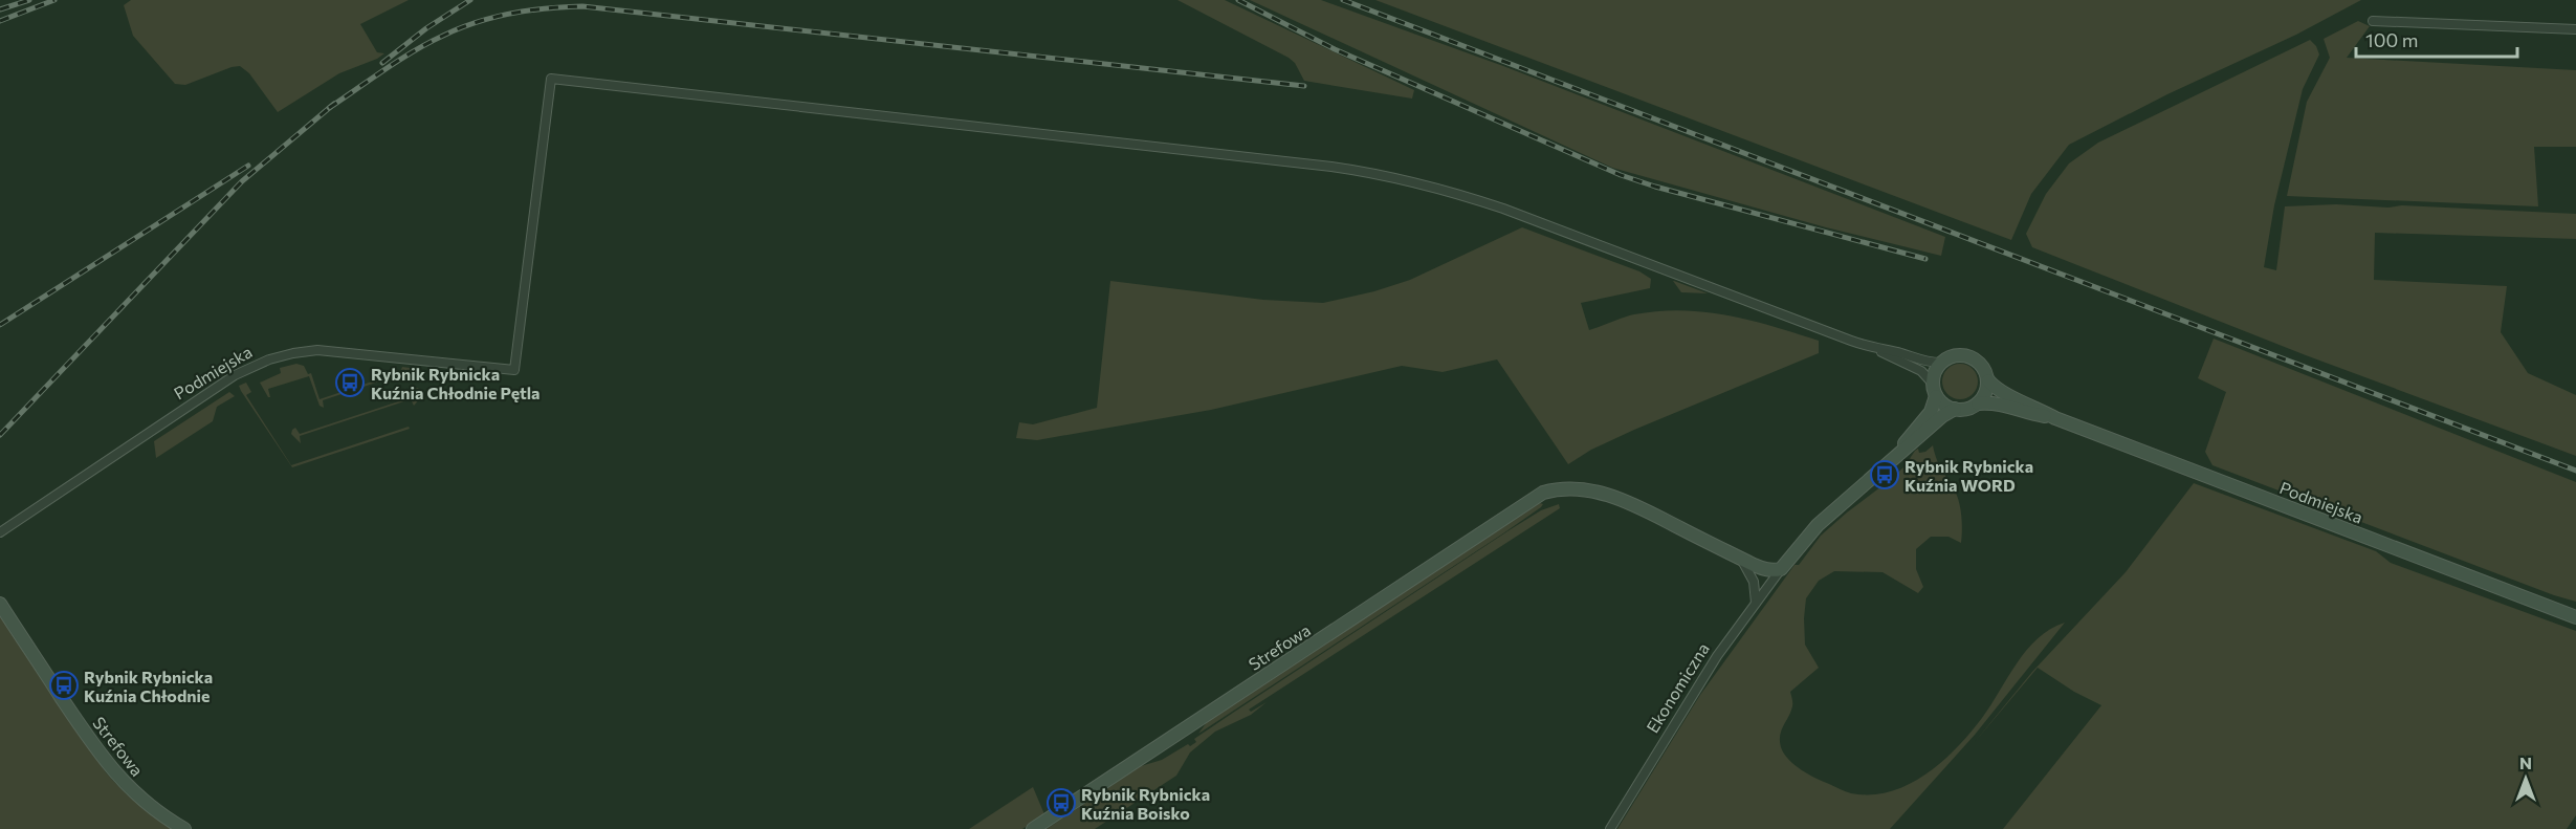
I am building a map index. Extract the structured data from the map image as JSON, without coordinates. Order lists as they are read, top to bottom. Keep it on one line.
{"streets":{"street":["Podmiejska","Strefowa","Ekonomiczna"]},"crossings":[["Podmiejska","Ekonomiczna"]],"places":{"bus stop":["Rybnik Rybnicka Kuźnia Chłodnie Pętla","Rybnik Rybnicka Kuźnia WORD","Rybnik Rybnicka Kuźnia Chłodnie","Rybnik Rybnicka Kuźnia Boisko"]},"scale_bar":"100 m","north":"top"}
